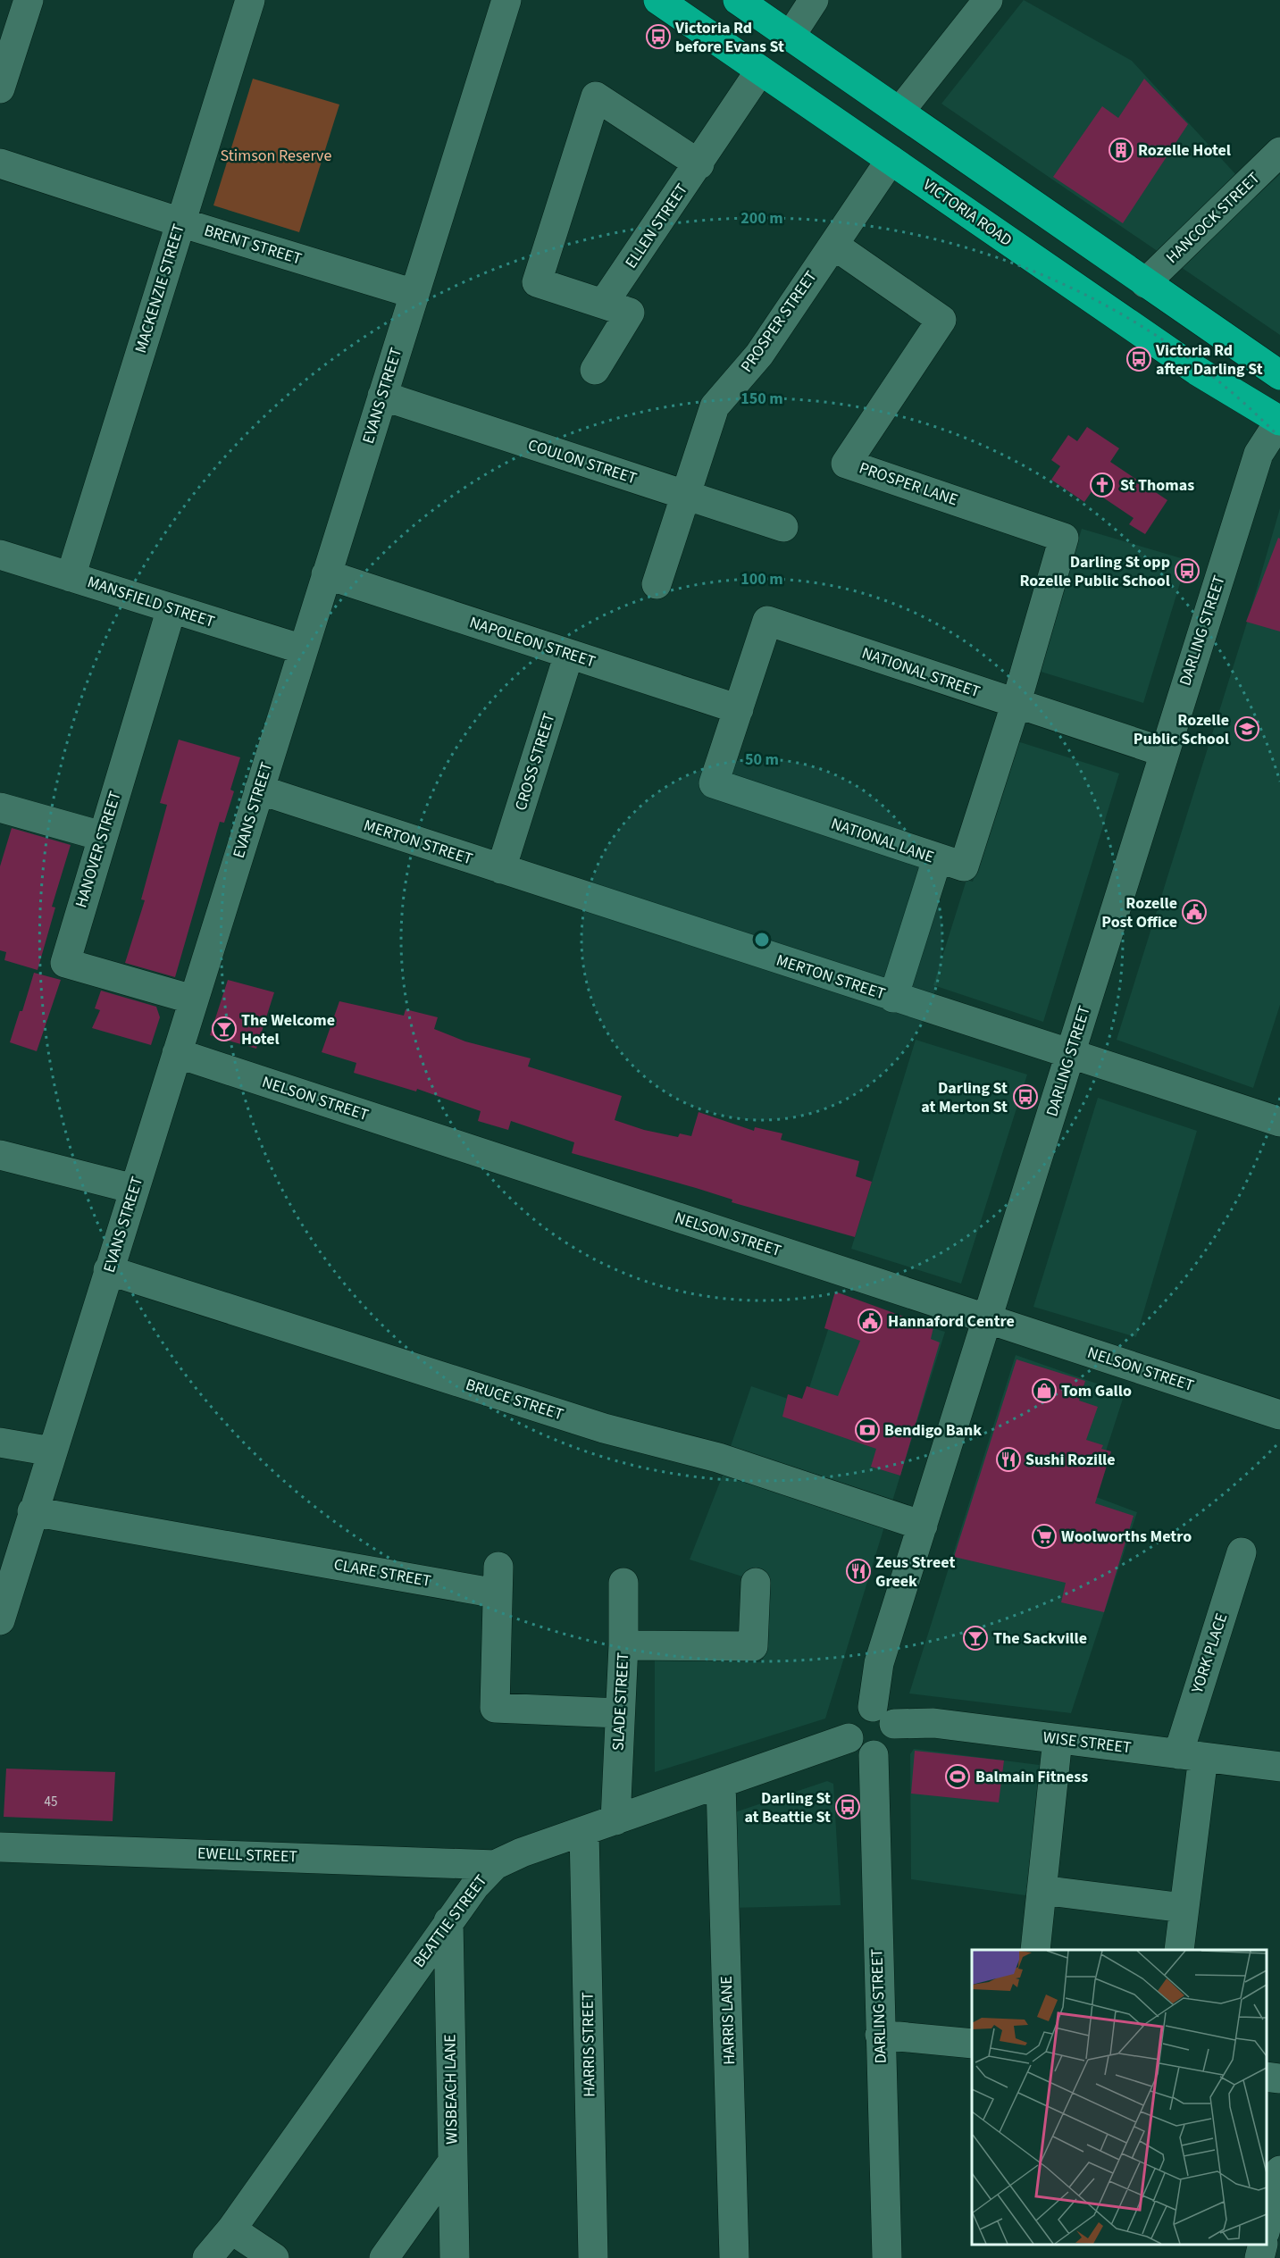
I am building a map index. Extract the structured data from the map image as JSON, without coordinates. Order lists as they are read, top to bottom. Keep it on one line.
{"streets":{"highway":["VICTORIA ROAD"],"street":["HANCOCK STREET","ELLEN STREET","BRENT STREET","MACKENZIE STREET","PROSPER STREET","EVANS STREET","COULON STREET","PROSPER LANE","MANSFIELD STREET","DARLING STREET","NAPOLEON STREET","NATIONAL STREET","CROSS STREET","NATIONAL LANE","MERTON STREET","HANOVER STREET","NELSON STREET","BRUCE STREET","CLARE STREET","YORK PLACE","SLADE STREET","WISE STREET","EWELL STREET","BEATTIE STREET","HARRIS LANE","HARRIS STREET","WISBEACH LANE"]},"crossings":[["VICTORIA ROAD","ELLEN STREET"],["VICTORIA ROAD","PROSPER STREET"],["VICTORIA ROAD","DARLING STREET"],["BRENT STREET","MACKENZIE STREET"],["BRENT STREET","EVANS STREET"],["MACKENZIE STREET","MANSFIELD STREET"],["PROSPER STREET","COULON STREET"],["PROSPER STREET","PROSPER LANE"],["EVANS STREET","COULON STREET"],["EVANS STREET","MANSFIELD STREET"],["EVANS STREET","NAPOLEON STREET"],["EVANS STREET","MERTON STREET"],["EVANS STREET","HANOVER STREET"],["EVANS STREET","NELSON STREET"],["EVANS STREET","BRUCE STREET"],["EVANS STREET","CLARE STREET"],["PROSPER LANE","NATIONAL STREET"],["PROSPER LANE","NATIONAL LANE"],["MANSFIELD STREET","HANOVER STREET"],["DARLING STREET","NATIONAL STREET"],["DARLING STREET","MERTON STREET"],["DARLING STREET","NELSON STREET"],["DARLING STREET","BRUCE STREET"],["DARLING STREET","WISE STREET"],["DARLING STREET","BEATTIE STREET"],["NAPOLEON STREET","NATIONAL STREET"],["NAPOLEON STREET","CROSS STREET"],["NAPOLEON STREET","NATIONAL LANE"],["NATIONAL STREET","NATIONAL LANE"],["CROSS STREET","MERTON STREET"],["CLARE STREET","SLADE STREET"],["YORK PLACE","WISE STREET"],["SLADE STREET","BEATTIE STREET"],["WISE STREET","BEATTIE STREET"],["EWELL STREET","BEATTIE STREET"],["BEATTIE STREET","HARRIS LANE"],["BEATTIE STREET","HARRIS STREET"],["BEATTIE STREET","WISBEACH LANE"]],"parks":["Stimson Reserve"],"places":{"bus stop":["Victoria Rd before Evans St","Victoria Rd after Darling St","Darling St opp Rozelle Public School","Darling St at Merton St","Darling St at Beattie St"],"building":["Rozelle Hotel"],"church":["St Thomas"],"school or university":["Rozelle Public School"],"public building":["Rozelle Post Office","Hannaford Centre"],"bar":["The Welcome Hotel","The Sackville"],"shop":["Tom Gallo"],"bank":["Bendigo Bank"],"restaurant":["Sushi Rozille","Zeus Street Greek"],"supermarket":["Woolworths Metro"],"sports":["Balmain Fitness"]},"house_numbers":["45"],"rings":["200 m","150 m","100 m","50 m"]}
